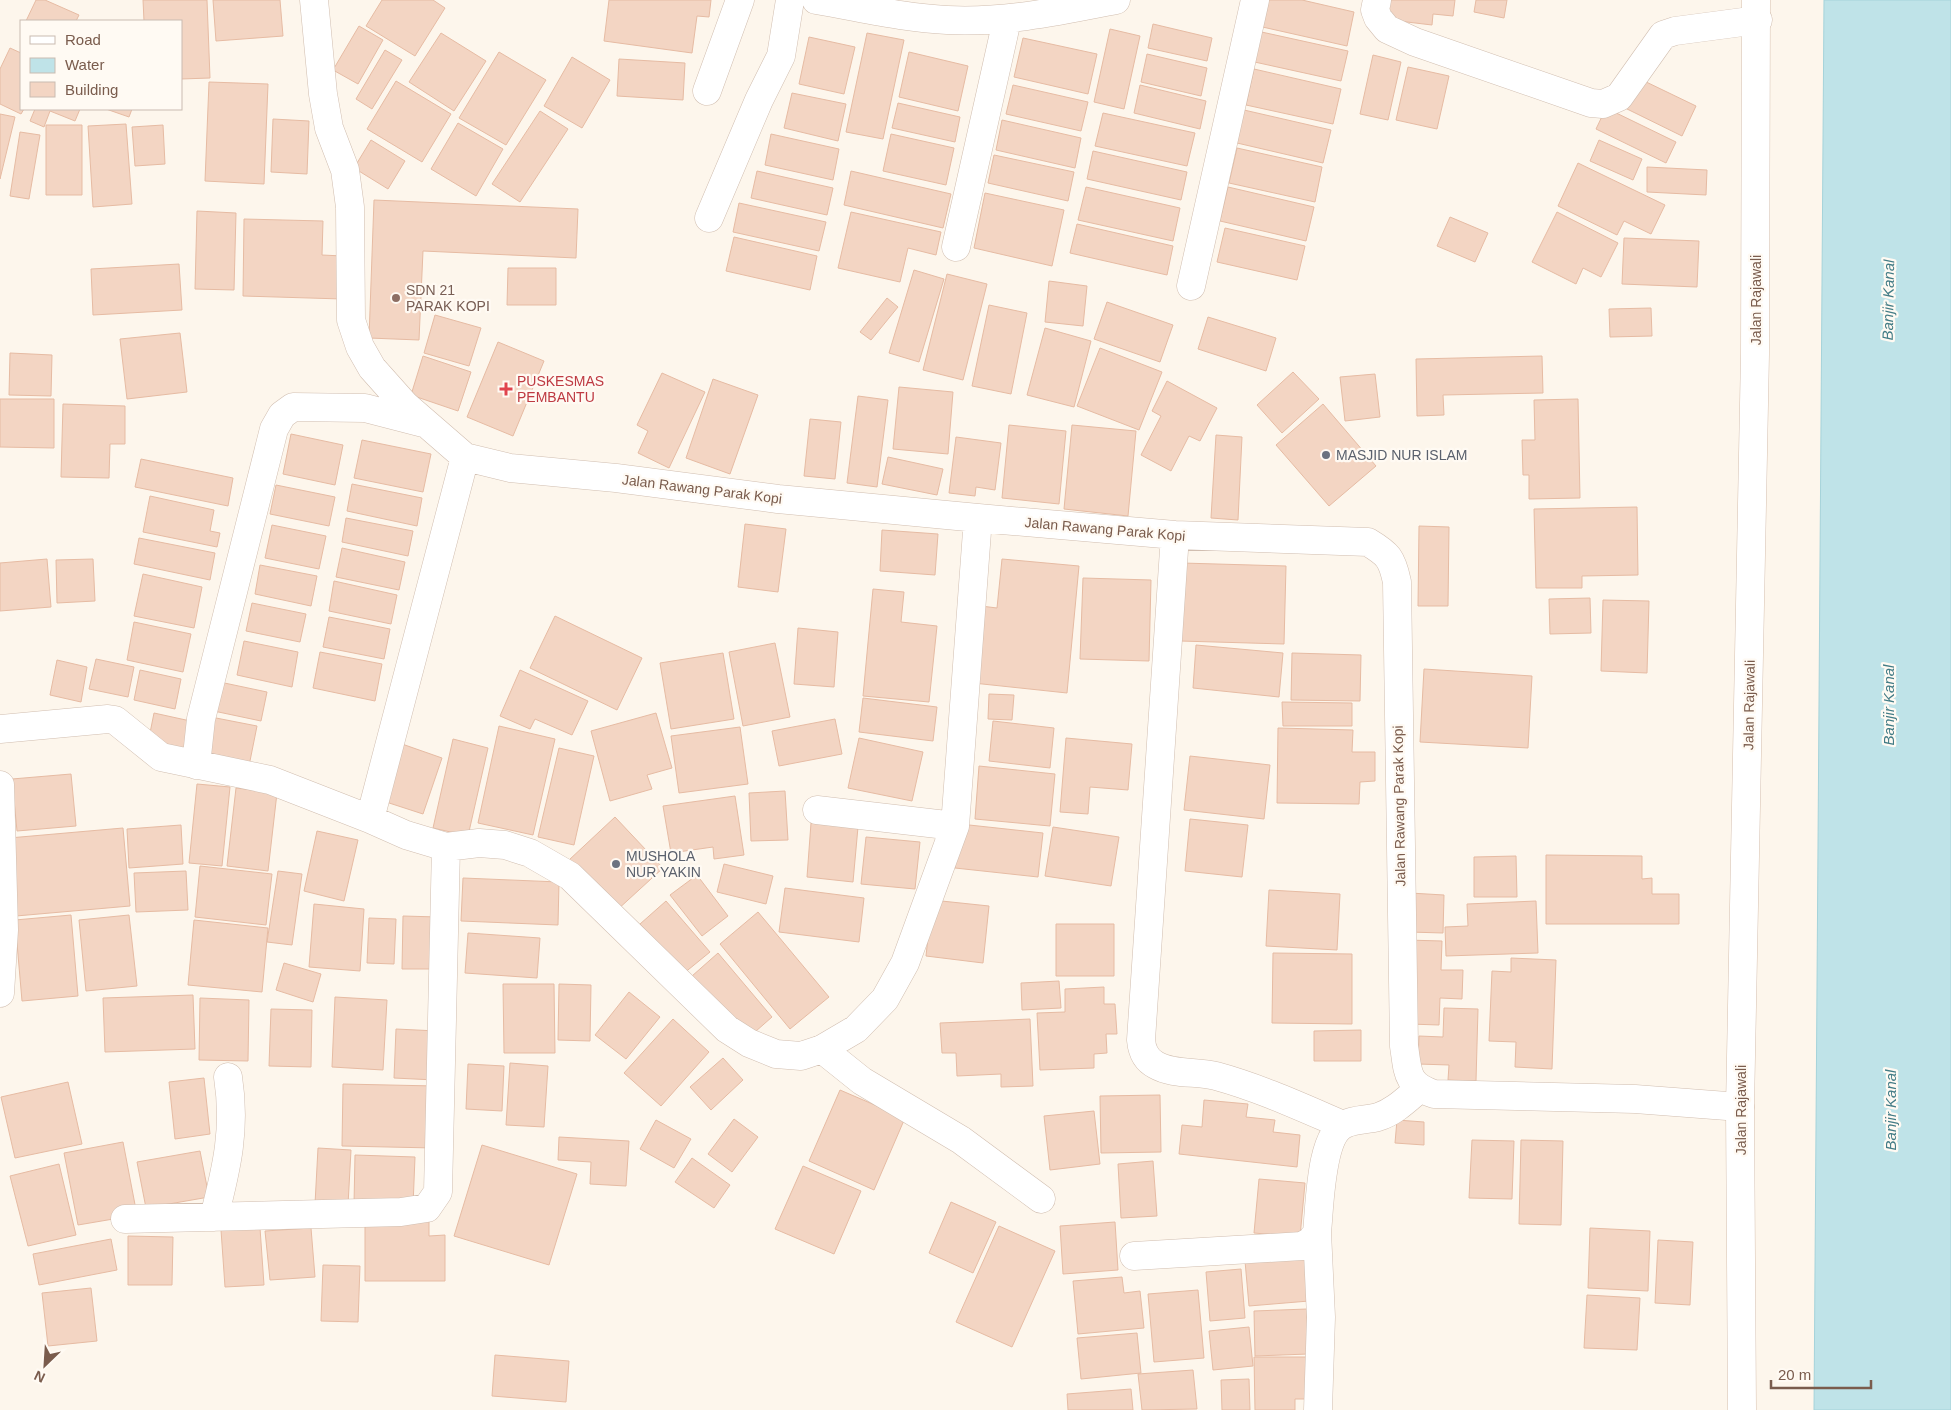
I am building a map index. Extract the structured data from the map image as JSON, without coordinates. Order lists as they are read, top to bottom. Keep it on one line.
{"streets":{"street":["Jalan Rajawali","Jalan Rawang Parak Kopi"]},"water":["Banjir Kanal"],"places":{"other":["SDN 21 PARAK KOPI","MASJID NUR ISLAM","MUSHOLA NUR YAKIN"],"health":["PUSKESMAS PEMBANTU"]},"legend":["Road","Water","Building"],"scale_bar":"20 m","north":"bottom left"}
